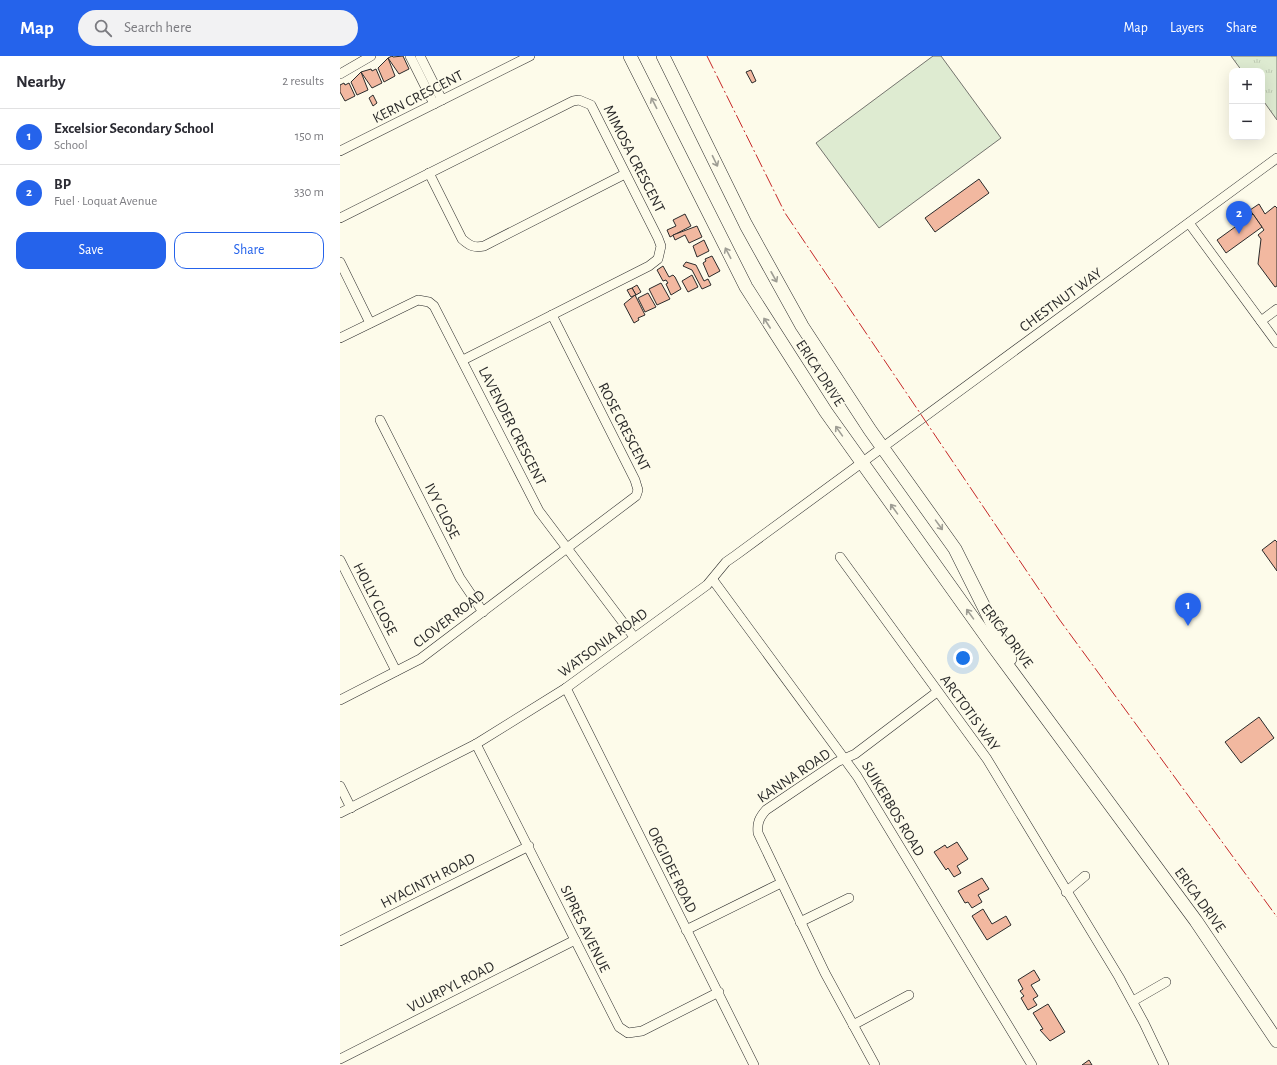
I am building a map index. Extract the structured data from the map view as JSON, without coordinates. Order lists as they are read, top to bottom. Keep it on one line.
{"streets":{"main road":["ERICA DRIVE"],"street":["KERN CRESCENT","MIMOSA CRESCENT","CHESTNUT WAY","LAVENDER CRESCENT","ROSE CRESCENT","IVY CLOSE","HOLLY CLOSE","CLOVER ROAD","WATSONIA ROAD","ARCTOTIS WAY","KANNA ROAD","SUIKERBOS ROAD","ORGIDEE ROAD","HYACINTH ROAD","SIPRES AVENUE","VUURPYL ROAD"]},"crossings":[["MIMOSA CRESCENT","LAVENDER CRESCENT"],["MIMOSA CRESCENT","ROSE CRESCENT"],["CHESTNUT WAY","ERICA DRIVE"],["CHESTNUT WAY","WATSONIA ROAD"],["ERICA DRIVE","WATSONIA ROAD"],["LAVENDER CRESCENT","ROSE CRESCENT"],["LAVENDER CRESCENT","CLOVER ROAD"],["LAVENDER CRESCENT","WATSONIA ROAD"],["ROSE CRESCENT","CLOVER ROAD"],["IVY CLOSE","CLOVER ROAD"],["HOLLY CLOSE","CLOVER ROAD"],["WATSONIA ROAD","SUIKERBOS ROAD"],["WATSONIA ROAD","ORGIDEE ROAD"],["WATSONIA ROAD","SIPRES AVENUE"],["ARCTOTIS WAY","KANNA ROAD"],["KANNA ROAD","SUIKERBOS ROAD"],["ORGIDEE ROAD","SIPRES AVENUE"],["HYACINTH ROAD","SIPRES AVENUE"],["SIPRES AVENUE","VUURPYL ROAD"]],"page":{"header":"Map","search":"Search here","nav":["Map","Layers","Share"],"heading":["Nearby","2 results"],"map_buttons":["+","−"],"list":[{"mark":"1","name":"Excelsior Secondary School","note":"School","value":"150 m"},{"mark":"2","name":"BP","note":"Fuel · Loquat Avenue","value":"330 m"}],"pins":["2","1"],"buttons":["Save","Share"]}}
